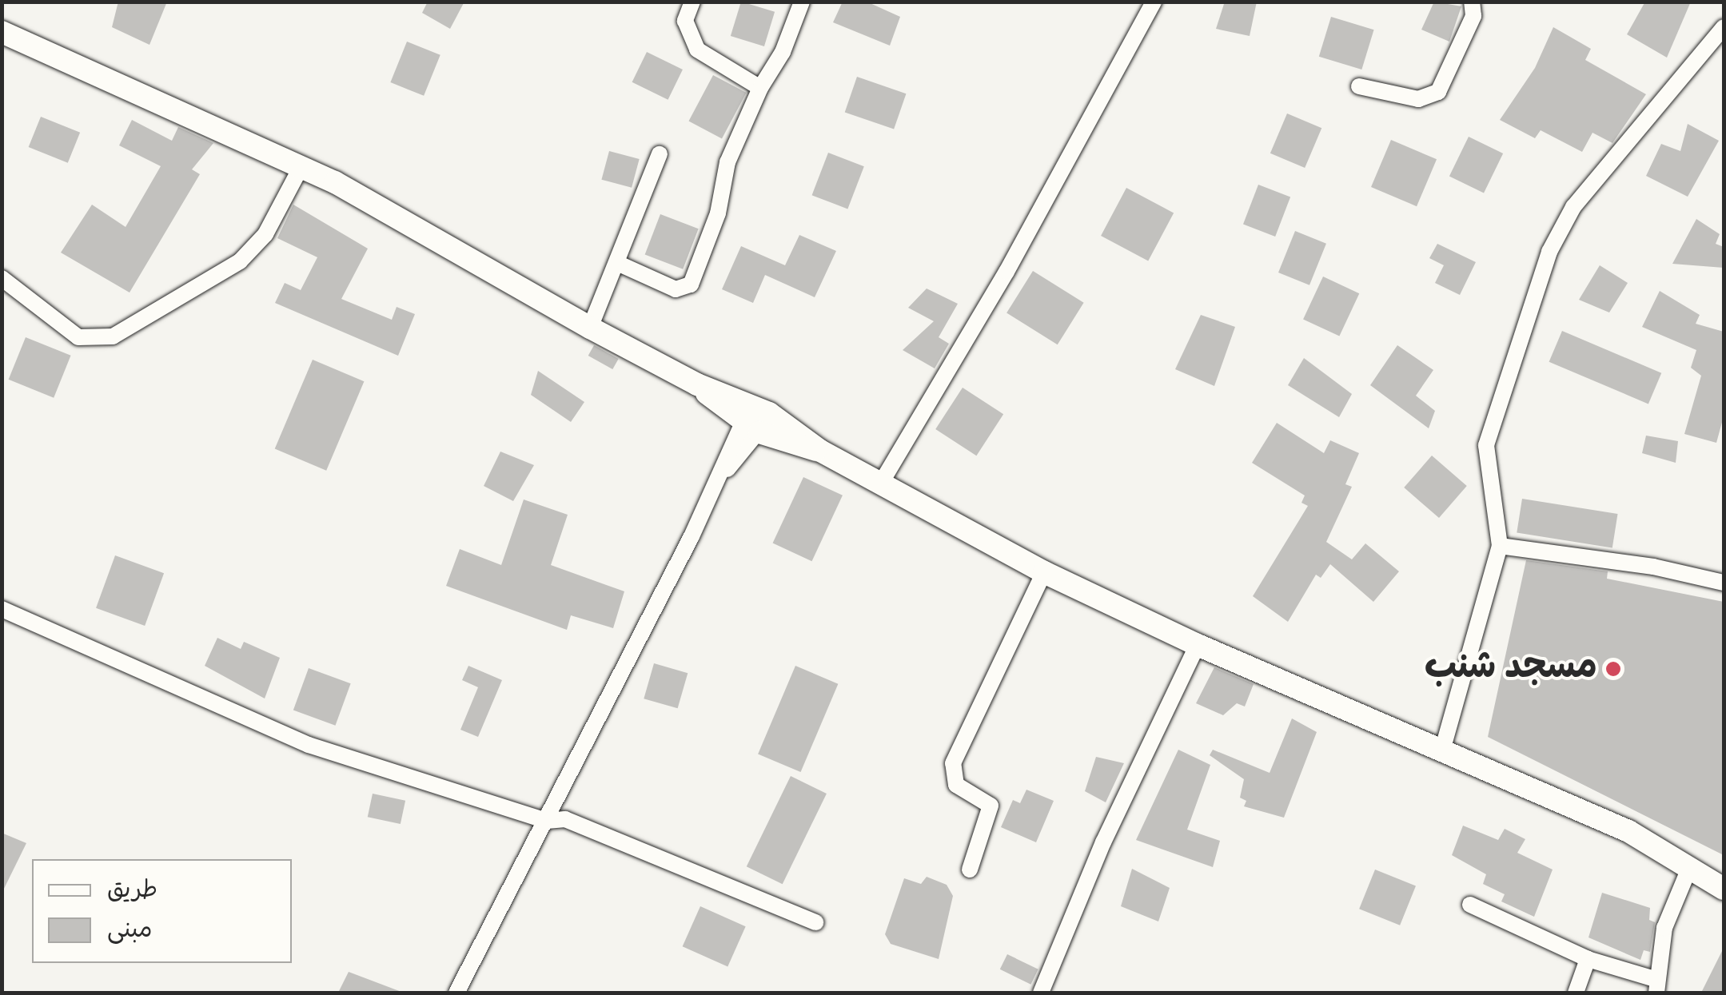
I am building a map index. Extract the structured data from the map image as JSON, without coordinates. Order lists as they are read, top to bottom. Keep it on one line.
{"places":["مسجد شنب"],"legend":["طريق","مبنى"]}
